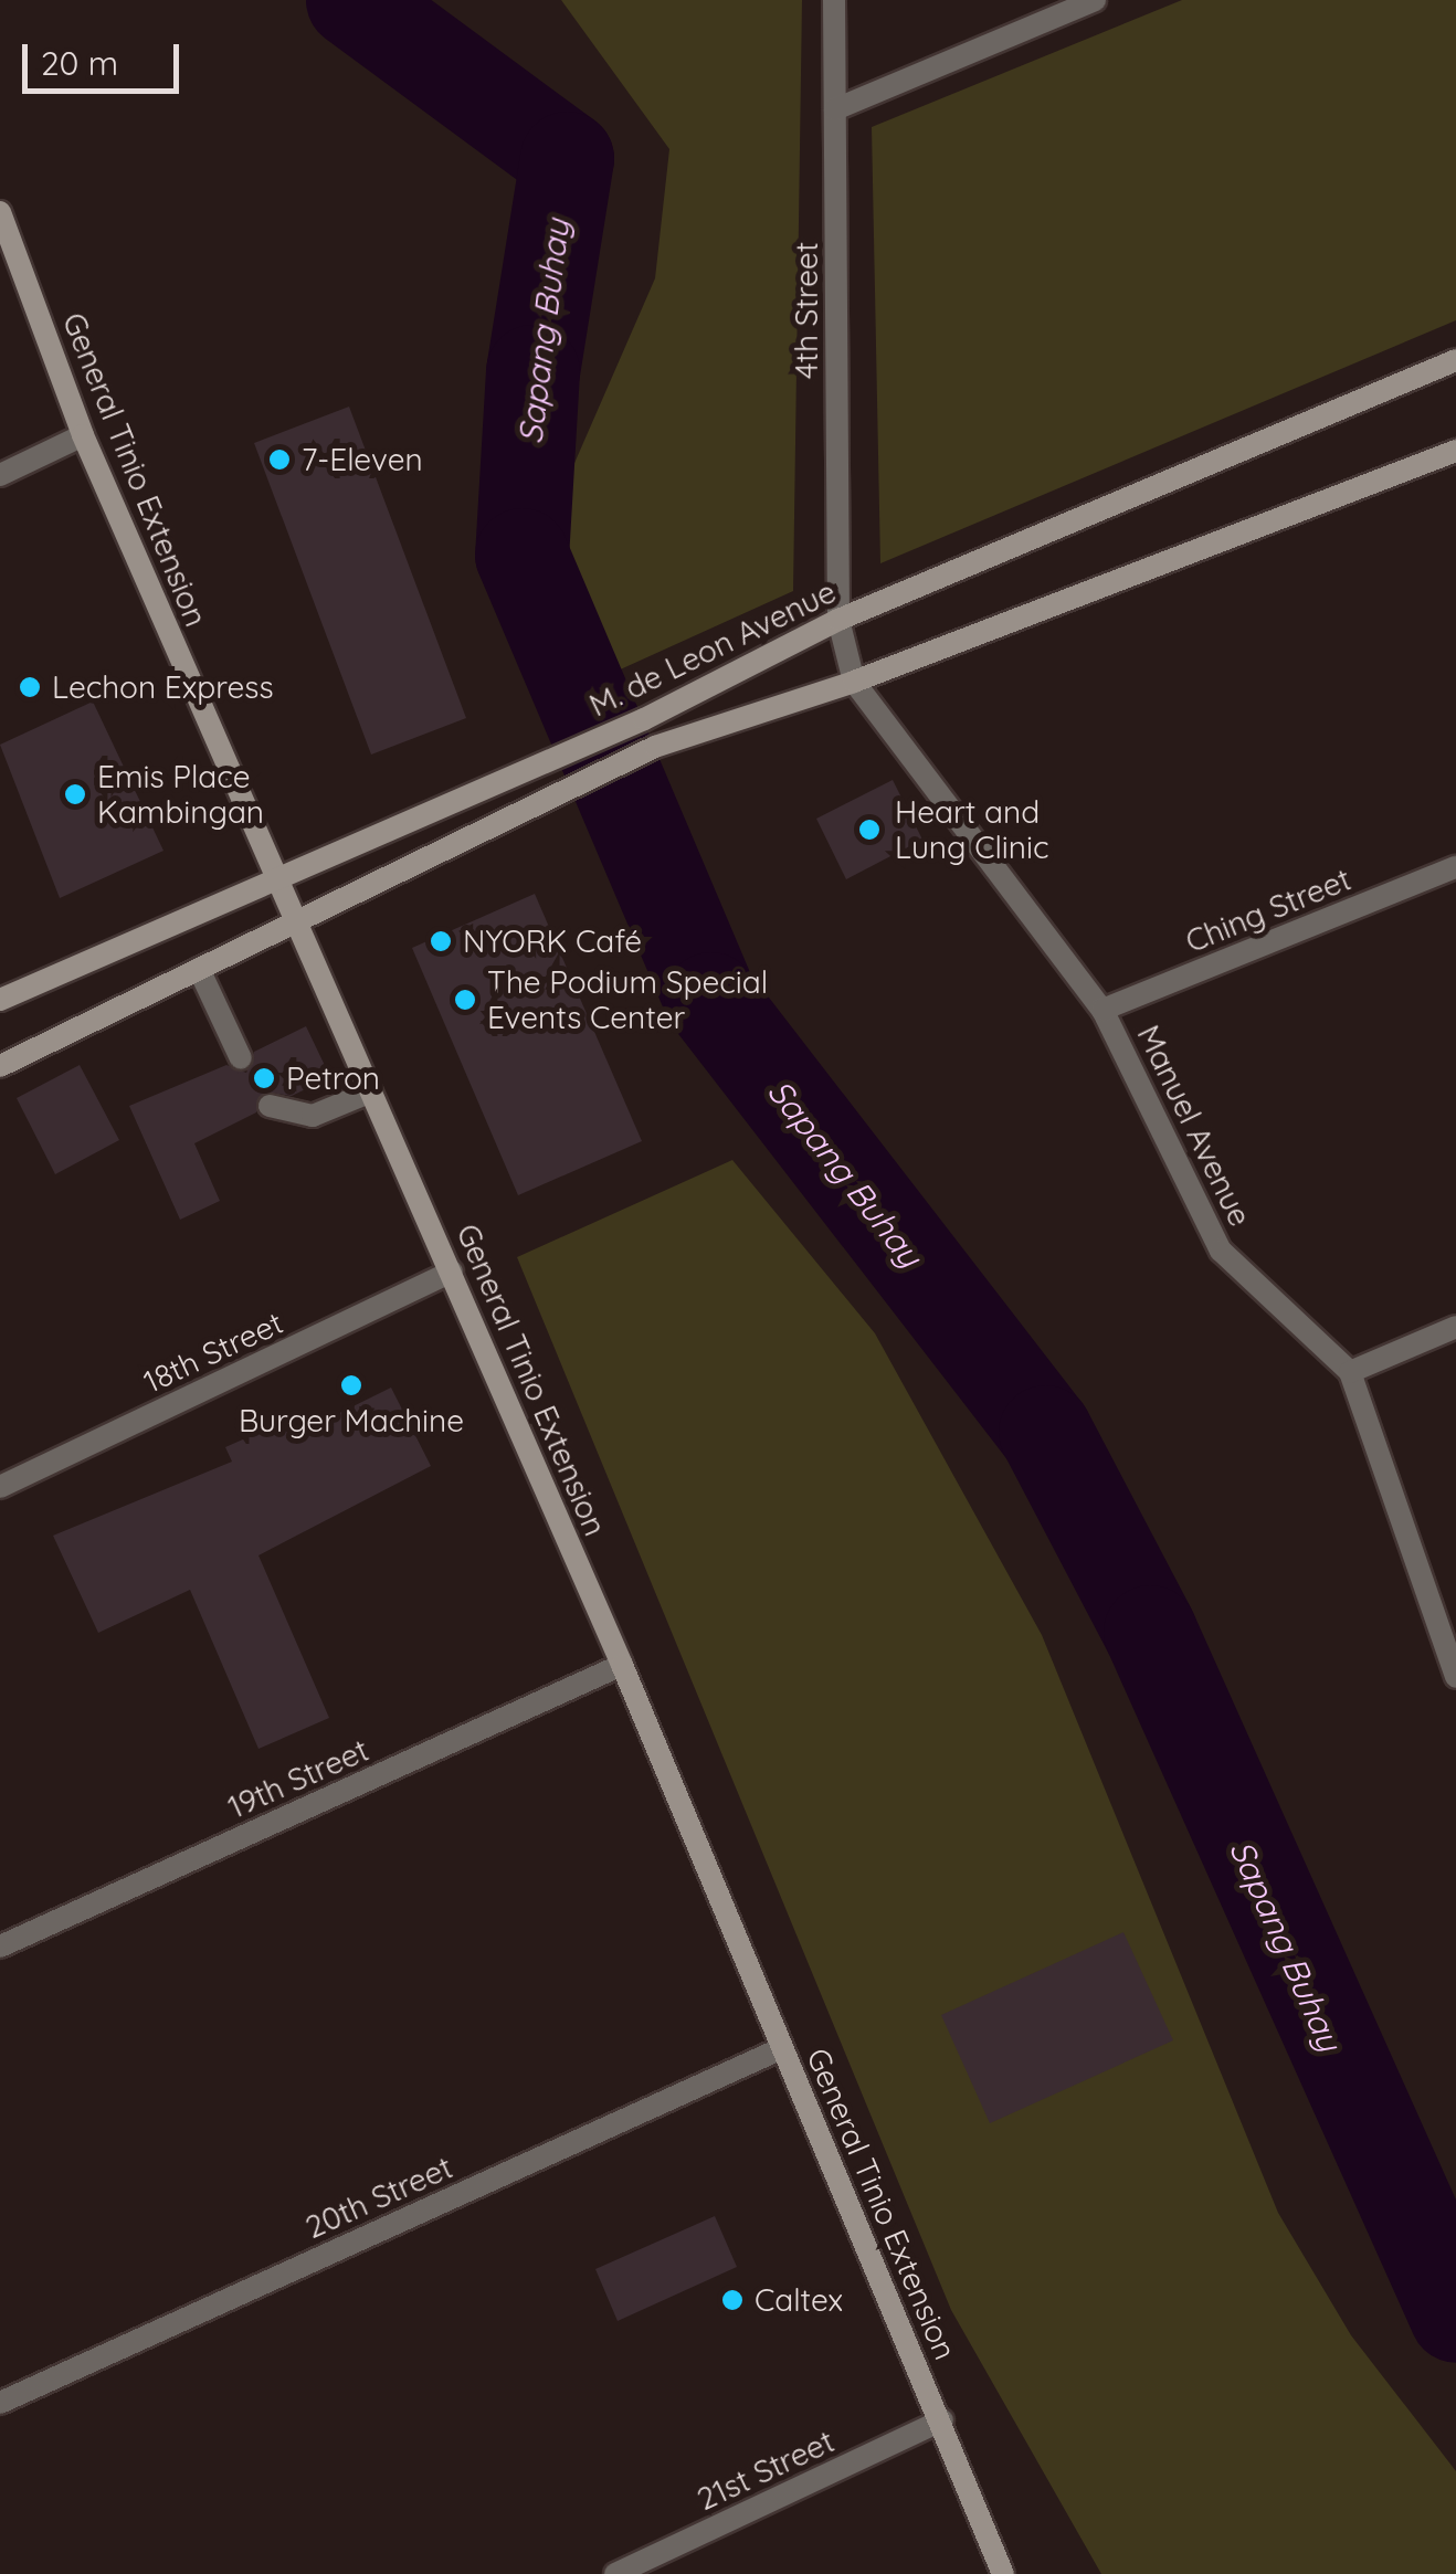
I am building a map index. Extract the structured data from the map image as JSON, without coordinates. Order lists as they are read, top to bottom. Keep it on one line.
{"streets":{"main road":["General Tinio Extension","M. de Leon Avenue"],"street":["4th Street","Ching Street","Manuel Avenue","18th Street","19th Street","20th Street","21st Street"]},"crossings":[["4th Street","M. de Leon Avenue"],["4th Street","Manuel Avenue"],["General Tinio Extension","M. de Leon Avenue"],["General Tinio Extension","18th Street"],["General Tinio Extension","19th Street"],["General Tinio Extension","20th Street"],["General Tinio Extension","21st Street"],["M. de Leon Avenue","Manuel Avenue"],["Ching Street","Manuel Avenue"]],"water":["Sapang Buhay"],"places":["7-Eleven","Lechon Express","Emis Place Kambingan","Heart and Lung Clinic","NYORK Café","The Podium Special Events Center","Petron","Burger Machine","Caltex"],"scale_bar":"20 m"}
